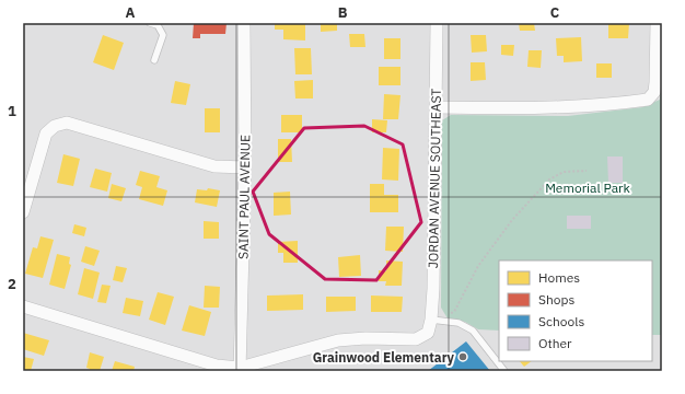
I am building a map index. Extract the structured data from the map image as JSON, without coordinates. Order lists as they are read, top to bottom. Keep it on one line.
{"streets":{"street":["JORDAN AVENUE SOUTHEAST","SAINT PAUL AVENUE"]},"crossings":[["JORDAN AVENUE SOUTHEAST","SAINT PAUL AVENUE"]],"parks":["Memorial Park"],"places":["Grainwood Elementary"],"legend":["Homes","Shops","Schools","Other"],"grid":{"columns":["A","B","C"],"rows":["1","2"]}}
